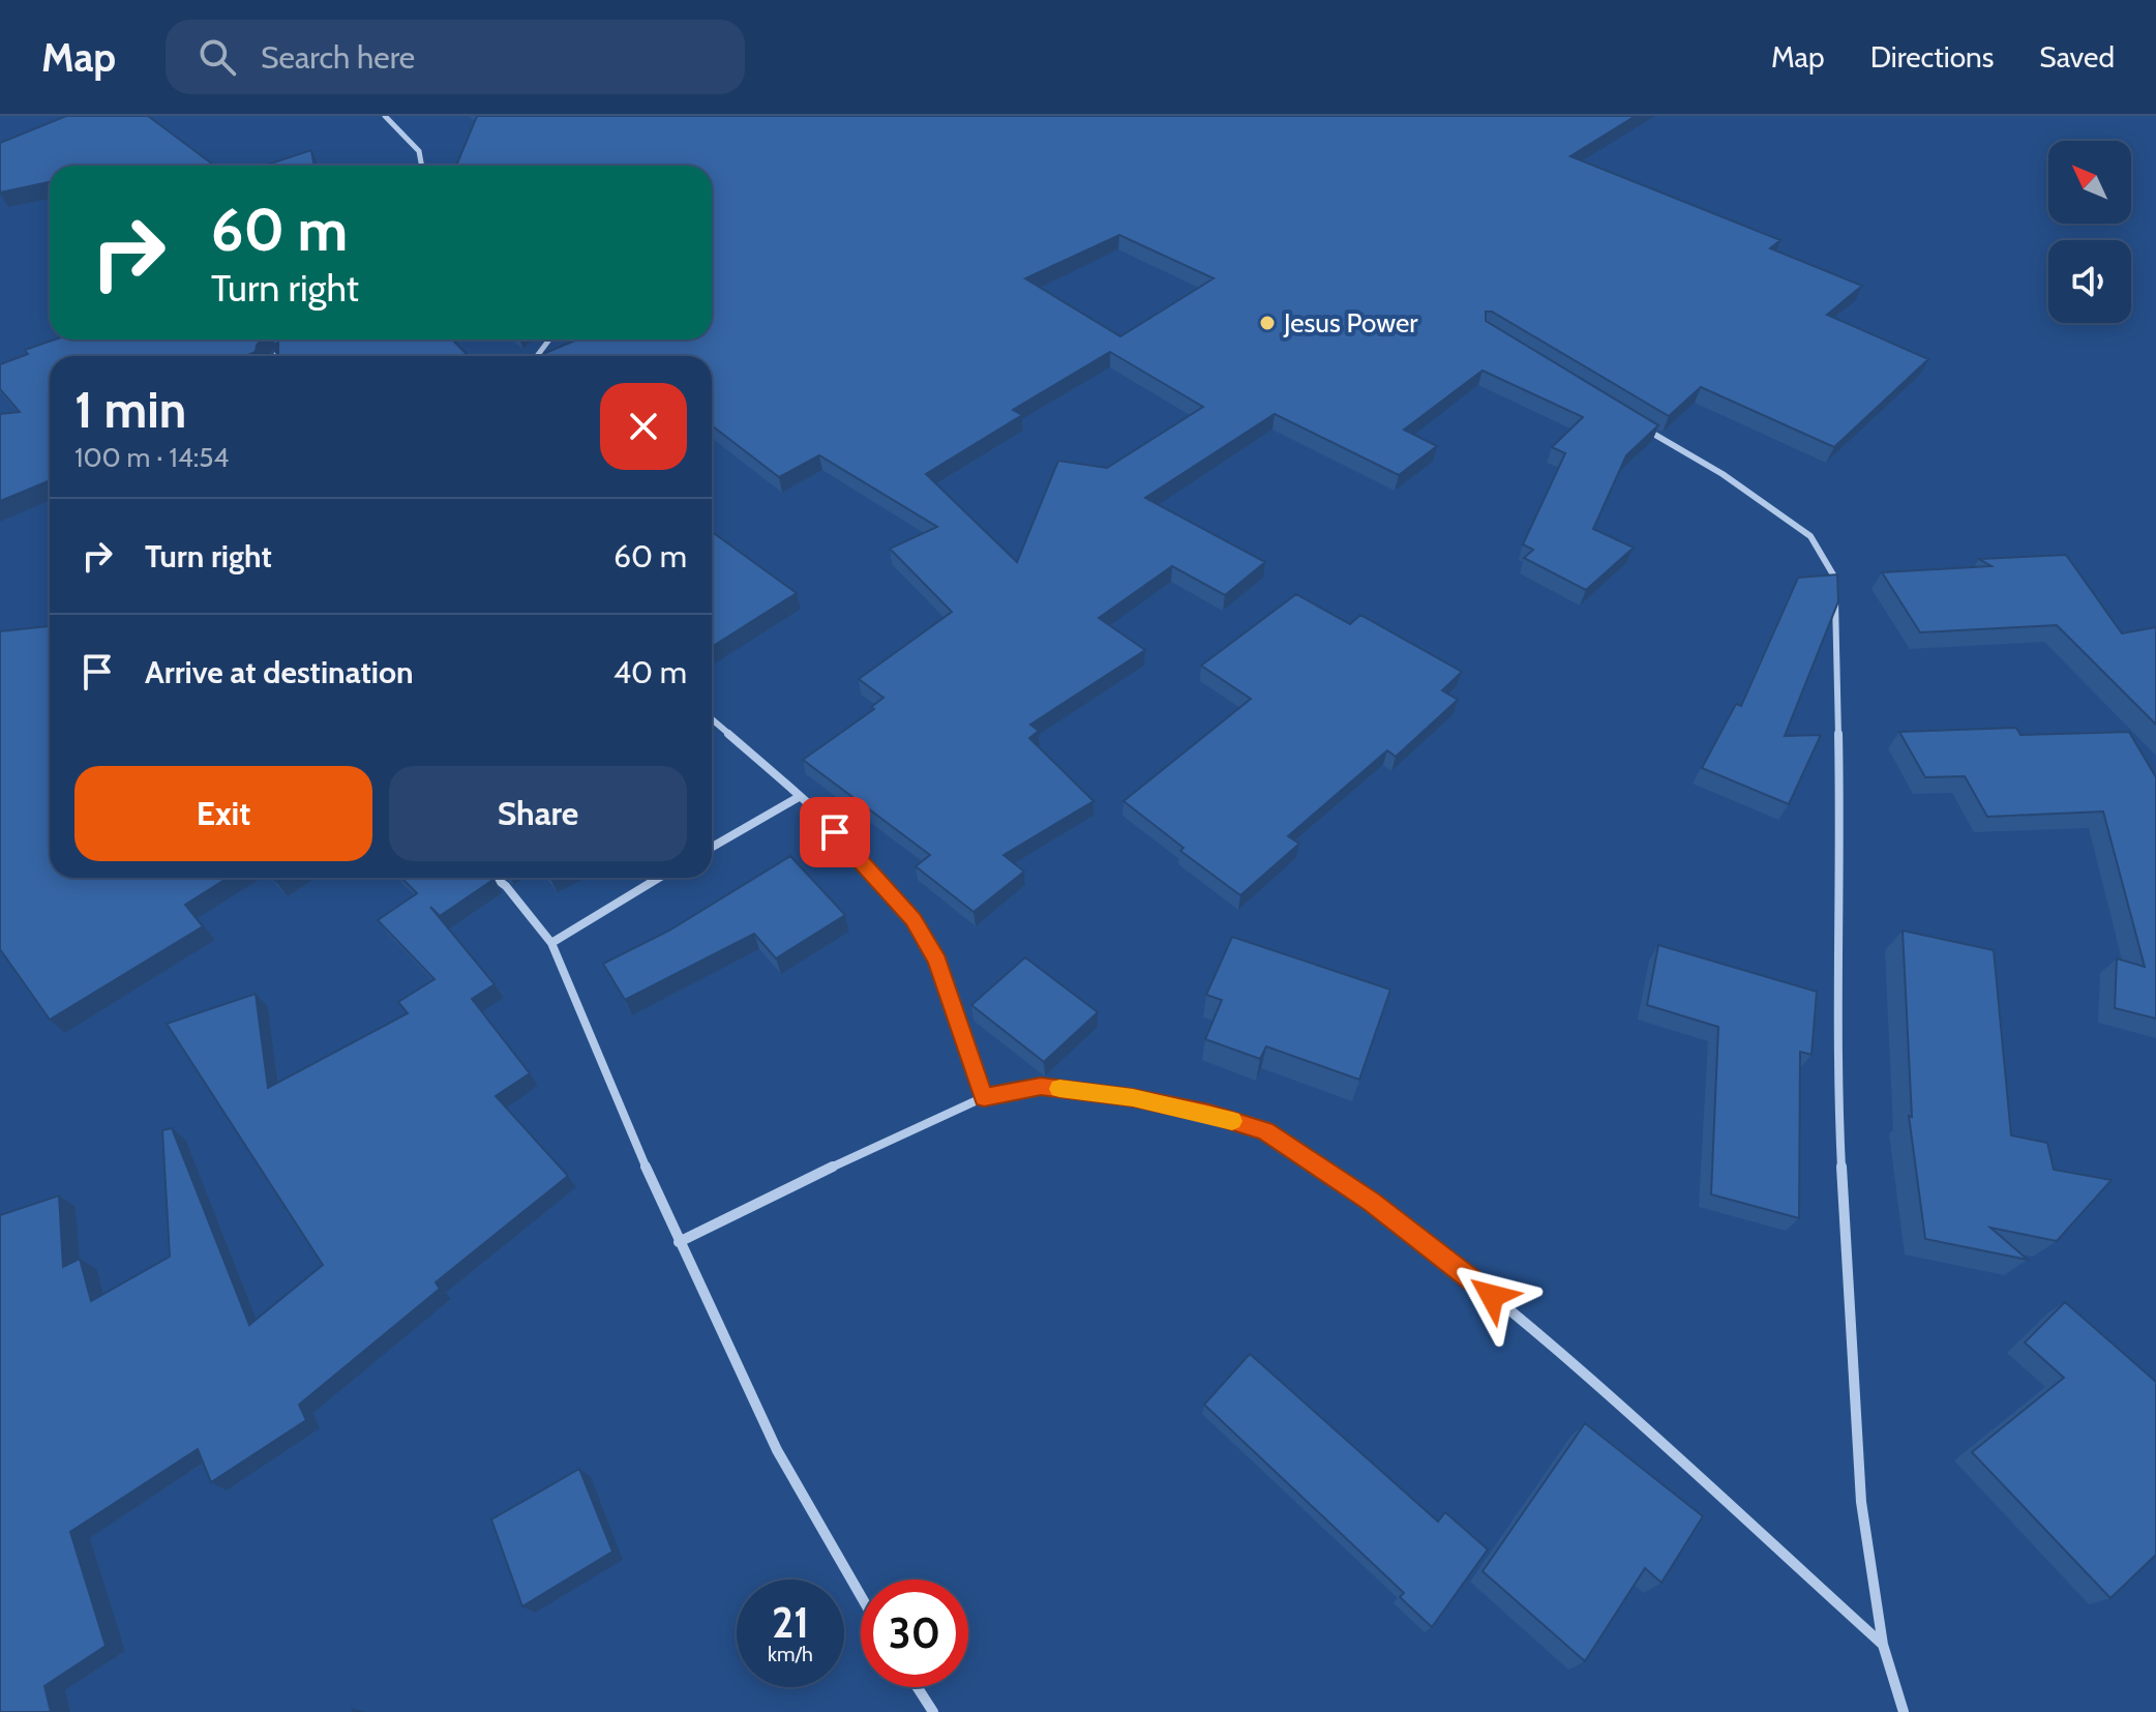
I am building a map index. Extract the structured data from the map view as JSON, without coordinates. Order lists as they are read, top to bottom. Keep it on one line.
{"places":["Jesus Power"],"north":"top left","page":{"header":"Map","search":"Search here","nav":["Map","Directions","Saved"],"turn":["60 m","Turn right"],"heading":["1 min","100 m · 14:54"],"list":[{"name":"Turn right","value":"60 m"},{"name":"Arrive at destination","value":"40 m"}],"buttons":["Exit","Share"],"speed":"21 km/h","limit":"30"}}
